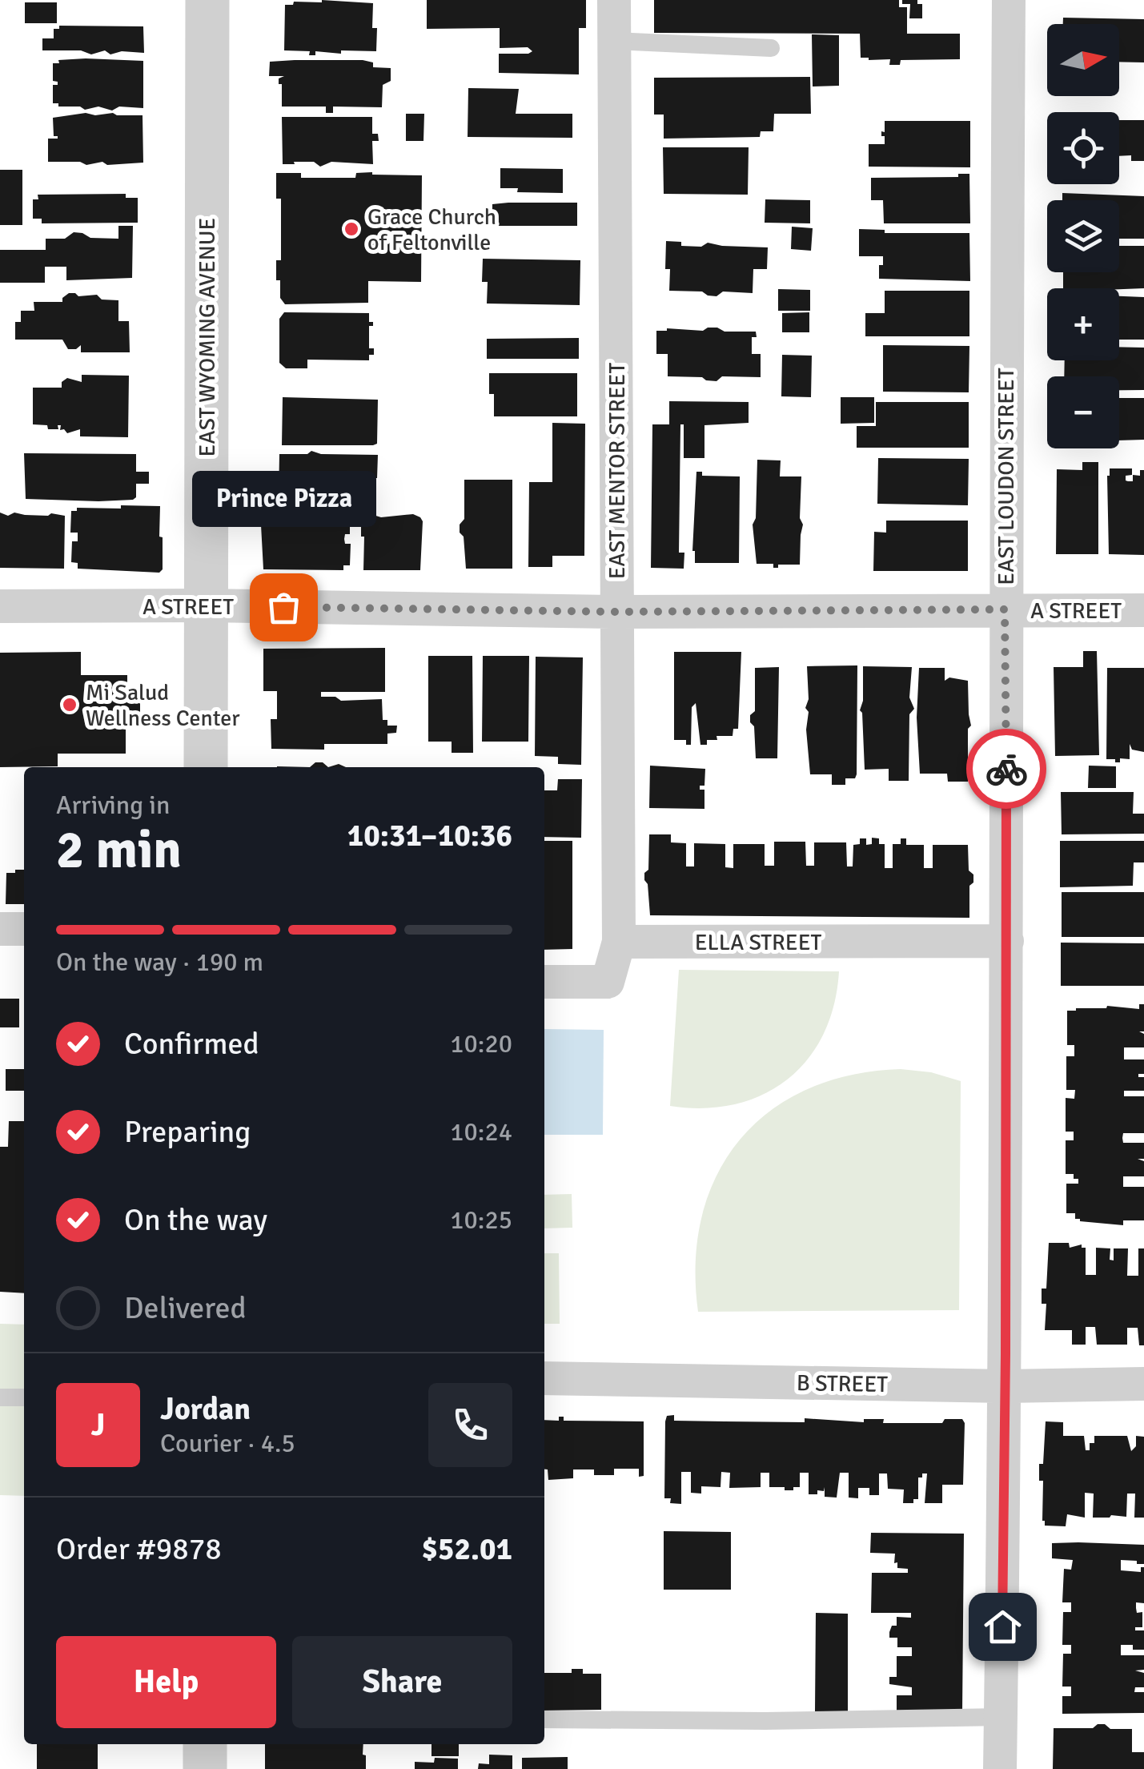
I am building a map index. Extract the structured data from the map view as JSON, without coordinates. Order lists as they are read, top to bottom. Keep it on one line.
{"streets":{"street":["EAST WYOMING AVENUE","EAST MENTOR STREET","EAST LOUDON STREET","A STREET","ELLA STREET","B STREET"]},"crossings":[["EAST WYOMING AVENUE","A STREET"],["EAST MENTOR STREET","A STREET"],["EAST MENTOR STREET","ELLA STREET"],["EAST LOUDON STREET","A STREET"],["EAST LOUDON STREET","ELLA STREET"],["EAST LOUDON STREET","B STREET"]],"places":["Grace Church of Feltonville","Prince Pizza","Mi Salud Wellness Center"],"north":"right","page":{"map_buttons":["+","−"],"bubble":"Prince Pizza","heading":["2 min","Arriving in","10:31–10:36"],"panel":["Jordan","Courier · 4.5","Order #9878","$52.01"],"bar":"On the way · 190 m","list":[["Confirmed","10:20"],["Preparing","10:24"],["On the way","10:25"],"Delivered"],"round":"J","buttons":["Help","Share"]}}
